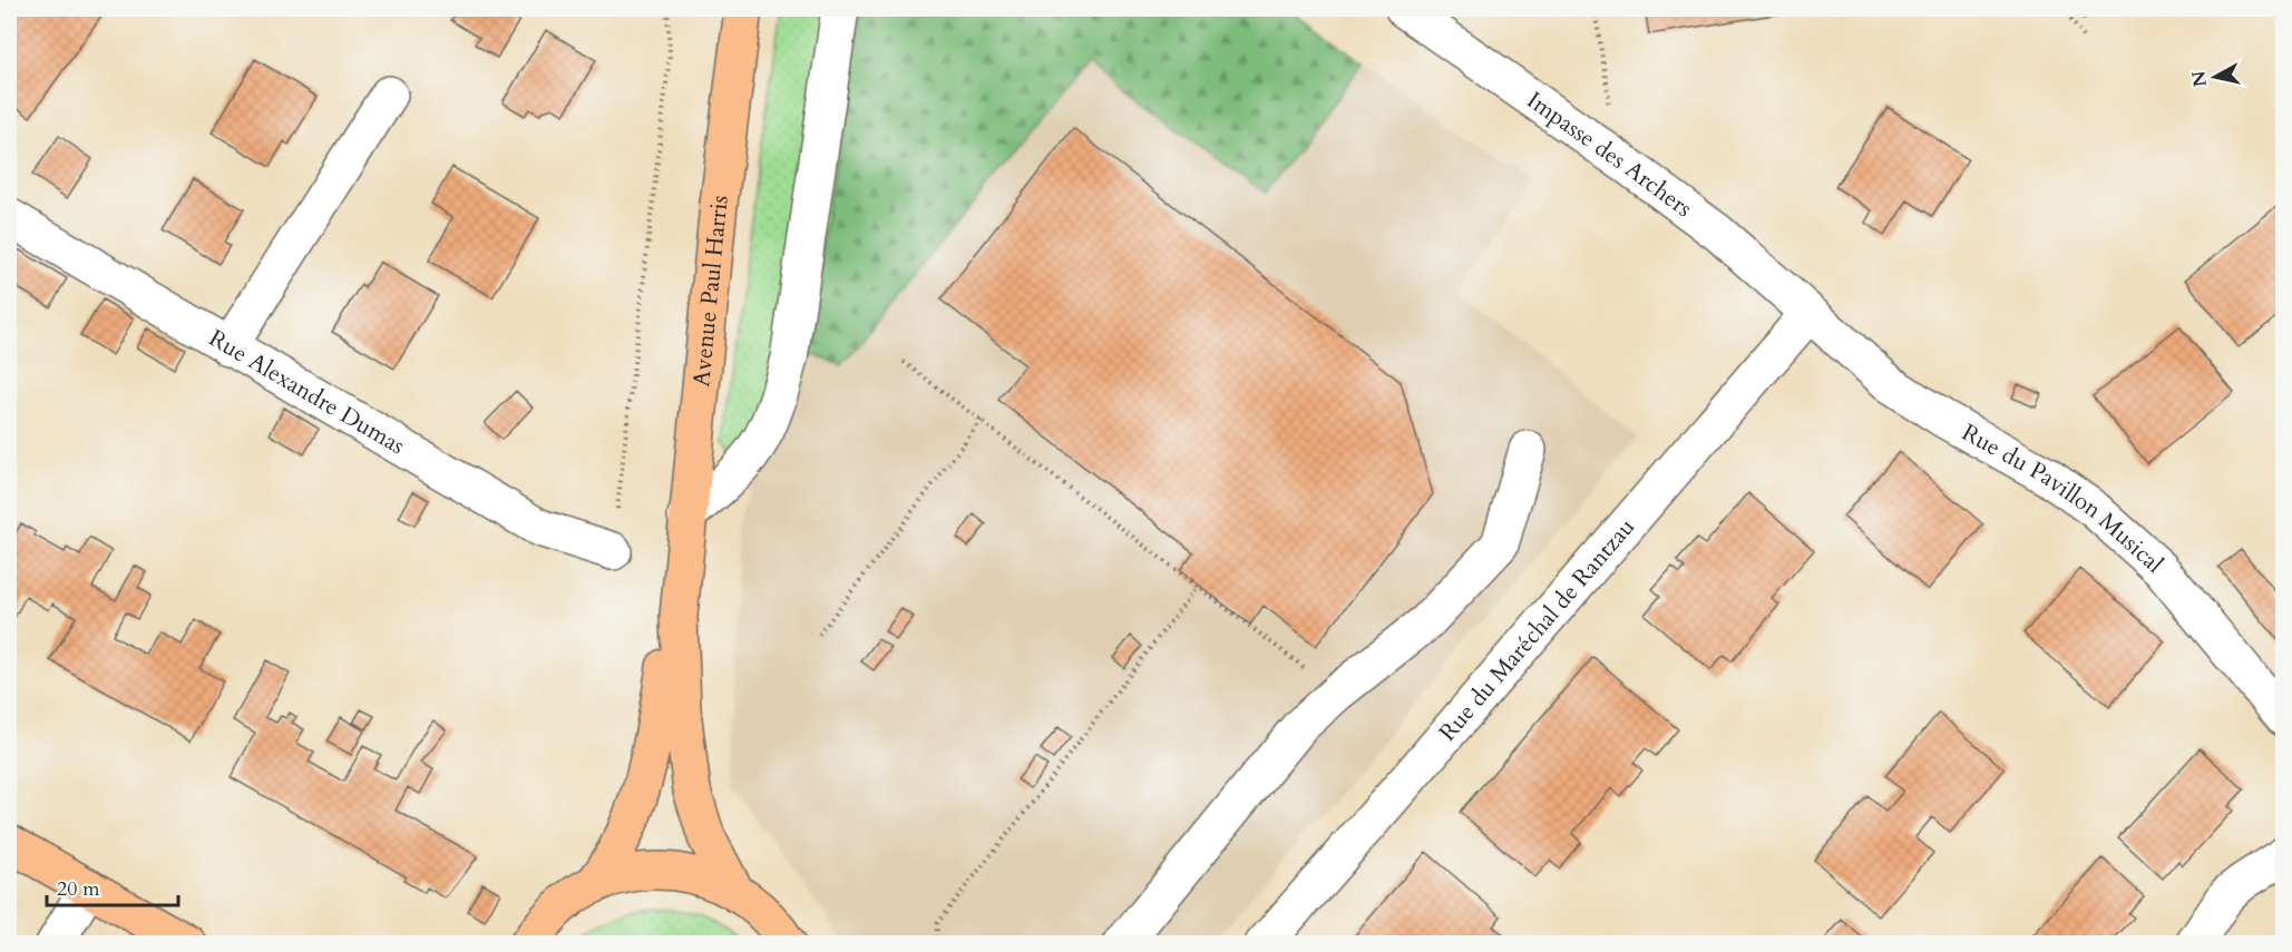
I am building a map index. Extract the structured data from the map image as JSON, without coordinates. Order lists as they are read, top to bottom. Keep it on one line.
{"streets":{"main road":["Avenue Paul Harris"],"street":["Impasse des Archers","Rue Alexandre Dumas","Rue du Pavillon Musical","Rue du Maréchal de Rantzau"]},"crossings":[["Impasse des Archers","Rue du Pavillon Musical"],["Impasse des Archers","Rue du Maréchal de Rantzau"],["Rue du Pavillon Musical","Rue du Maréchal de Rantzau"]],"scale_bar":"20 m","north":"left"}
